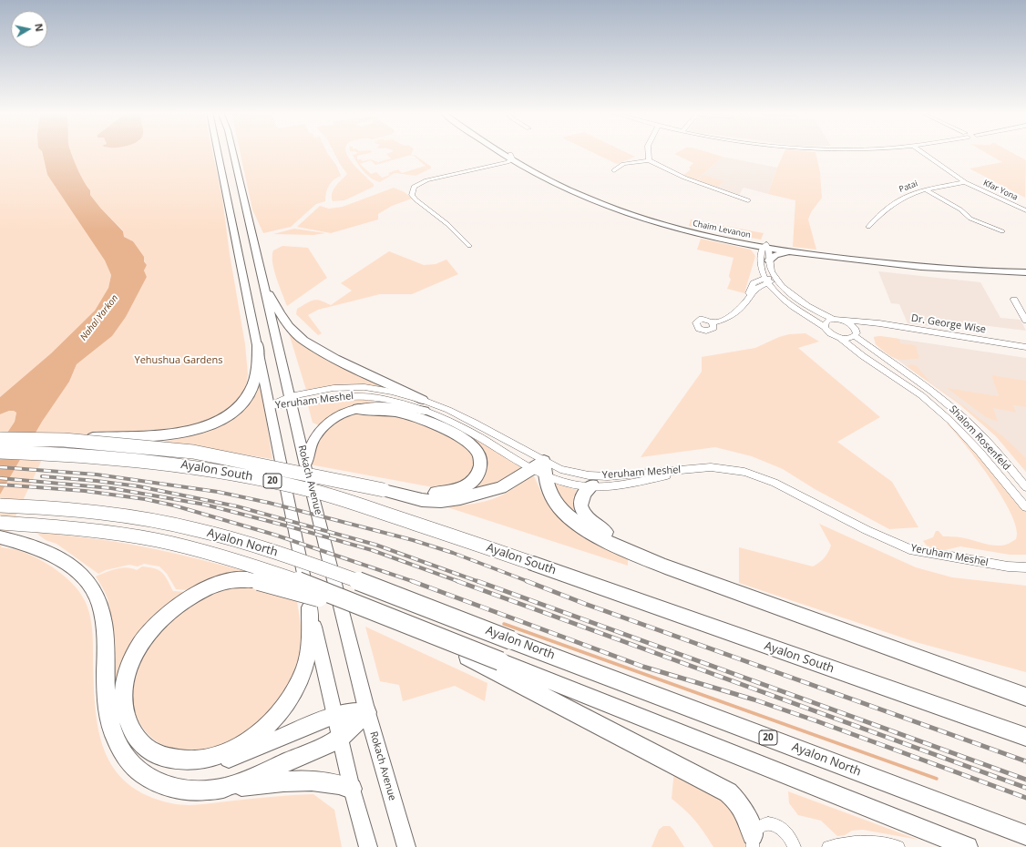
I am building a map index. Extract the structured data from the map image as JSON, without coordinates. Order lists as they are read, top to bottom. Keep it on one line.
{"streets":{"highway":["Ayalon South","20","Ayalon North"],"main road":["Chaim Levanon","Rokach Avenue"],"street":["Patai","Kfar Yona","Dr. George Wise","Yeruham Meshel","Shalom Rosenfeld"]},"crossings":[["Patai","Kfar Yona"],["Dr. George Wise","Shalom Rosenfeld"],["Yeruham Meshel","Rokach Avenue"]],"water":["Nahal Yarkon"],"parks":["Yehushua Gardens"],"north":"right"}
